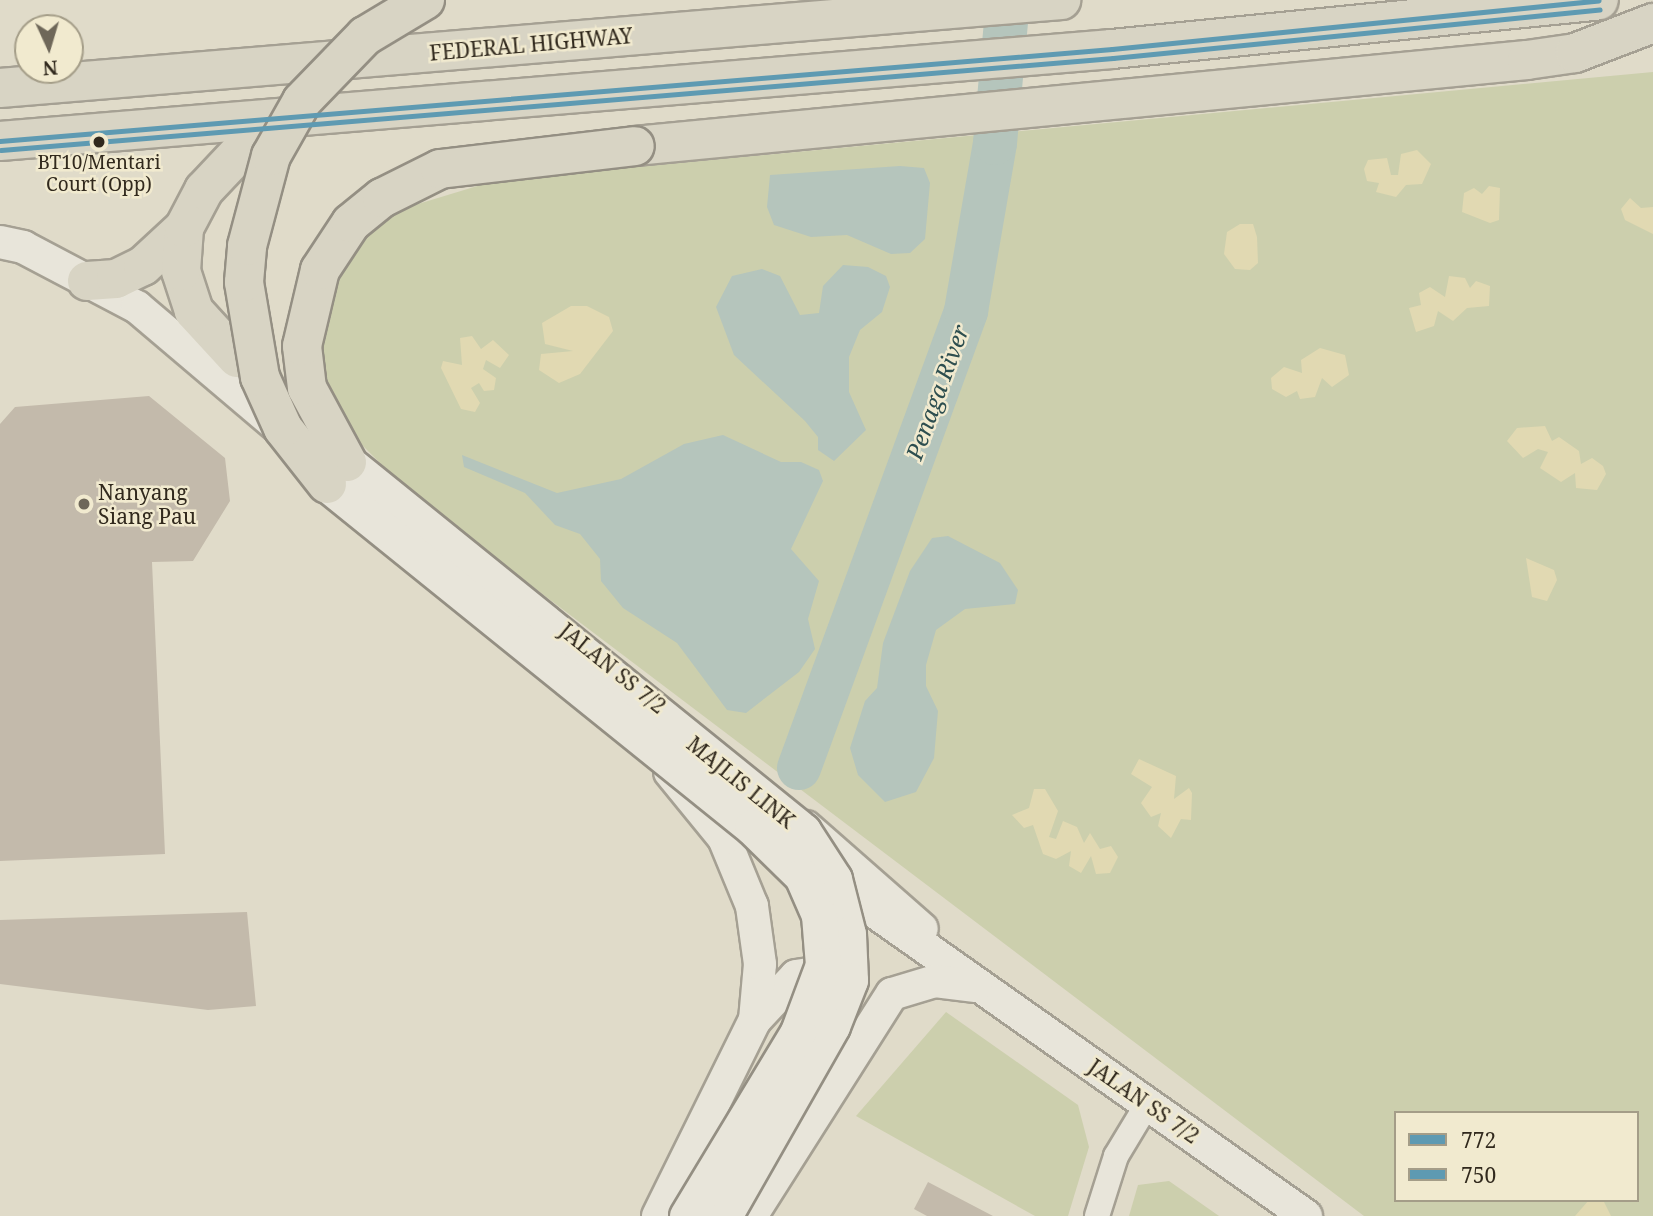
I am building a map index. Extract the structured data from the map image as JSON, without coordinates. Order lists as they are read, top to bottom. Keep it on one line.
{"streets":{"highway":["FEDERAL HIGHWAY"],"main road":["MAJLIS LINK"],"street":["JALAN SS 7/2"]},"water":["Penaga River"],"places":["BT10/Mentari Court (Opp)","Nanyang Siang Pau"],"lines":["transit line 772","transit line 750"],"legend":["772","750"],"north":"bottom"}
